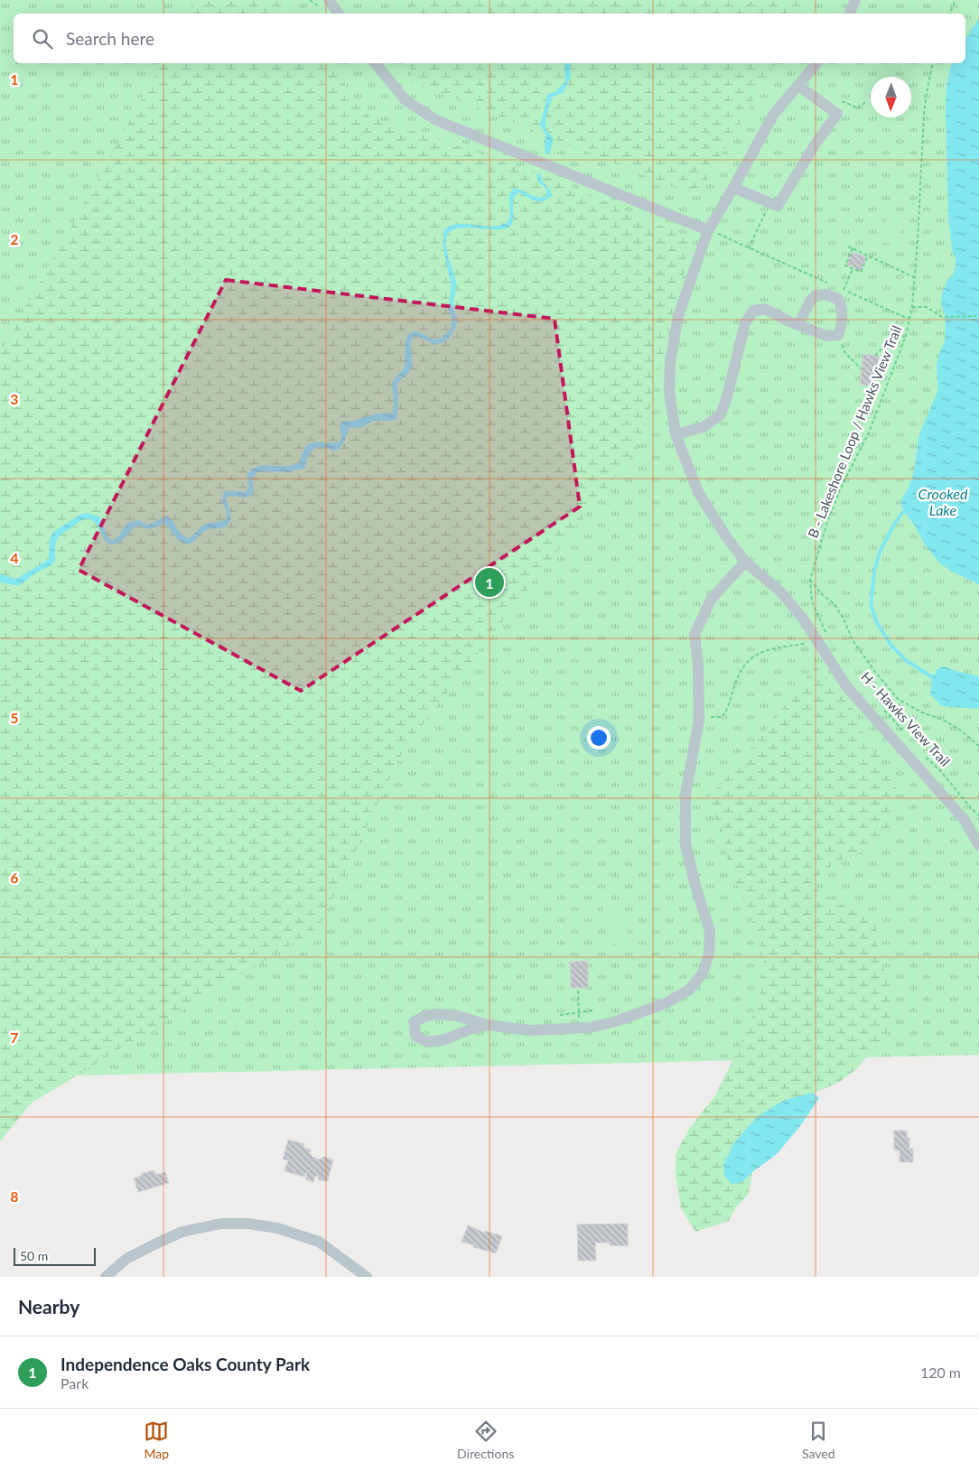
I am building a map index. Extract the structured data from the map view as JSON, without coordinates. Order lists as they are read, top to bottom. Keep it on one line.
{"streets":{"path":["B - Lakeshore Loop / Hawks View Trail","H - Hawks View Trail"]},"water":["Crooked Lake"],"scale_bar":"50 m","north":"bottom","page":{"search":"Search here","pins":"1","scale":"50 m","heading":"Nearby","list":[{"mark":"1","name":"Independence Oaks County Park","note":"Park","value":"120 m"}],"nav":["Map","Directions","Saved"]},"grid":{"rows":["1","2","3","4","5","6","7","8"]}}
